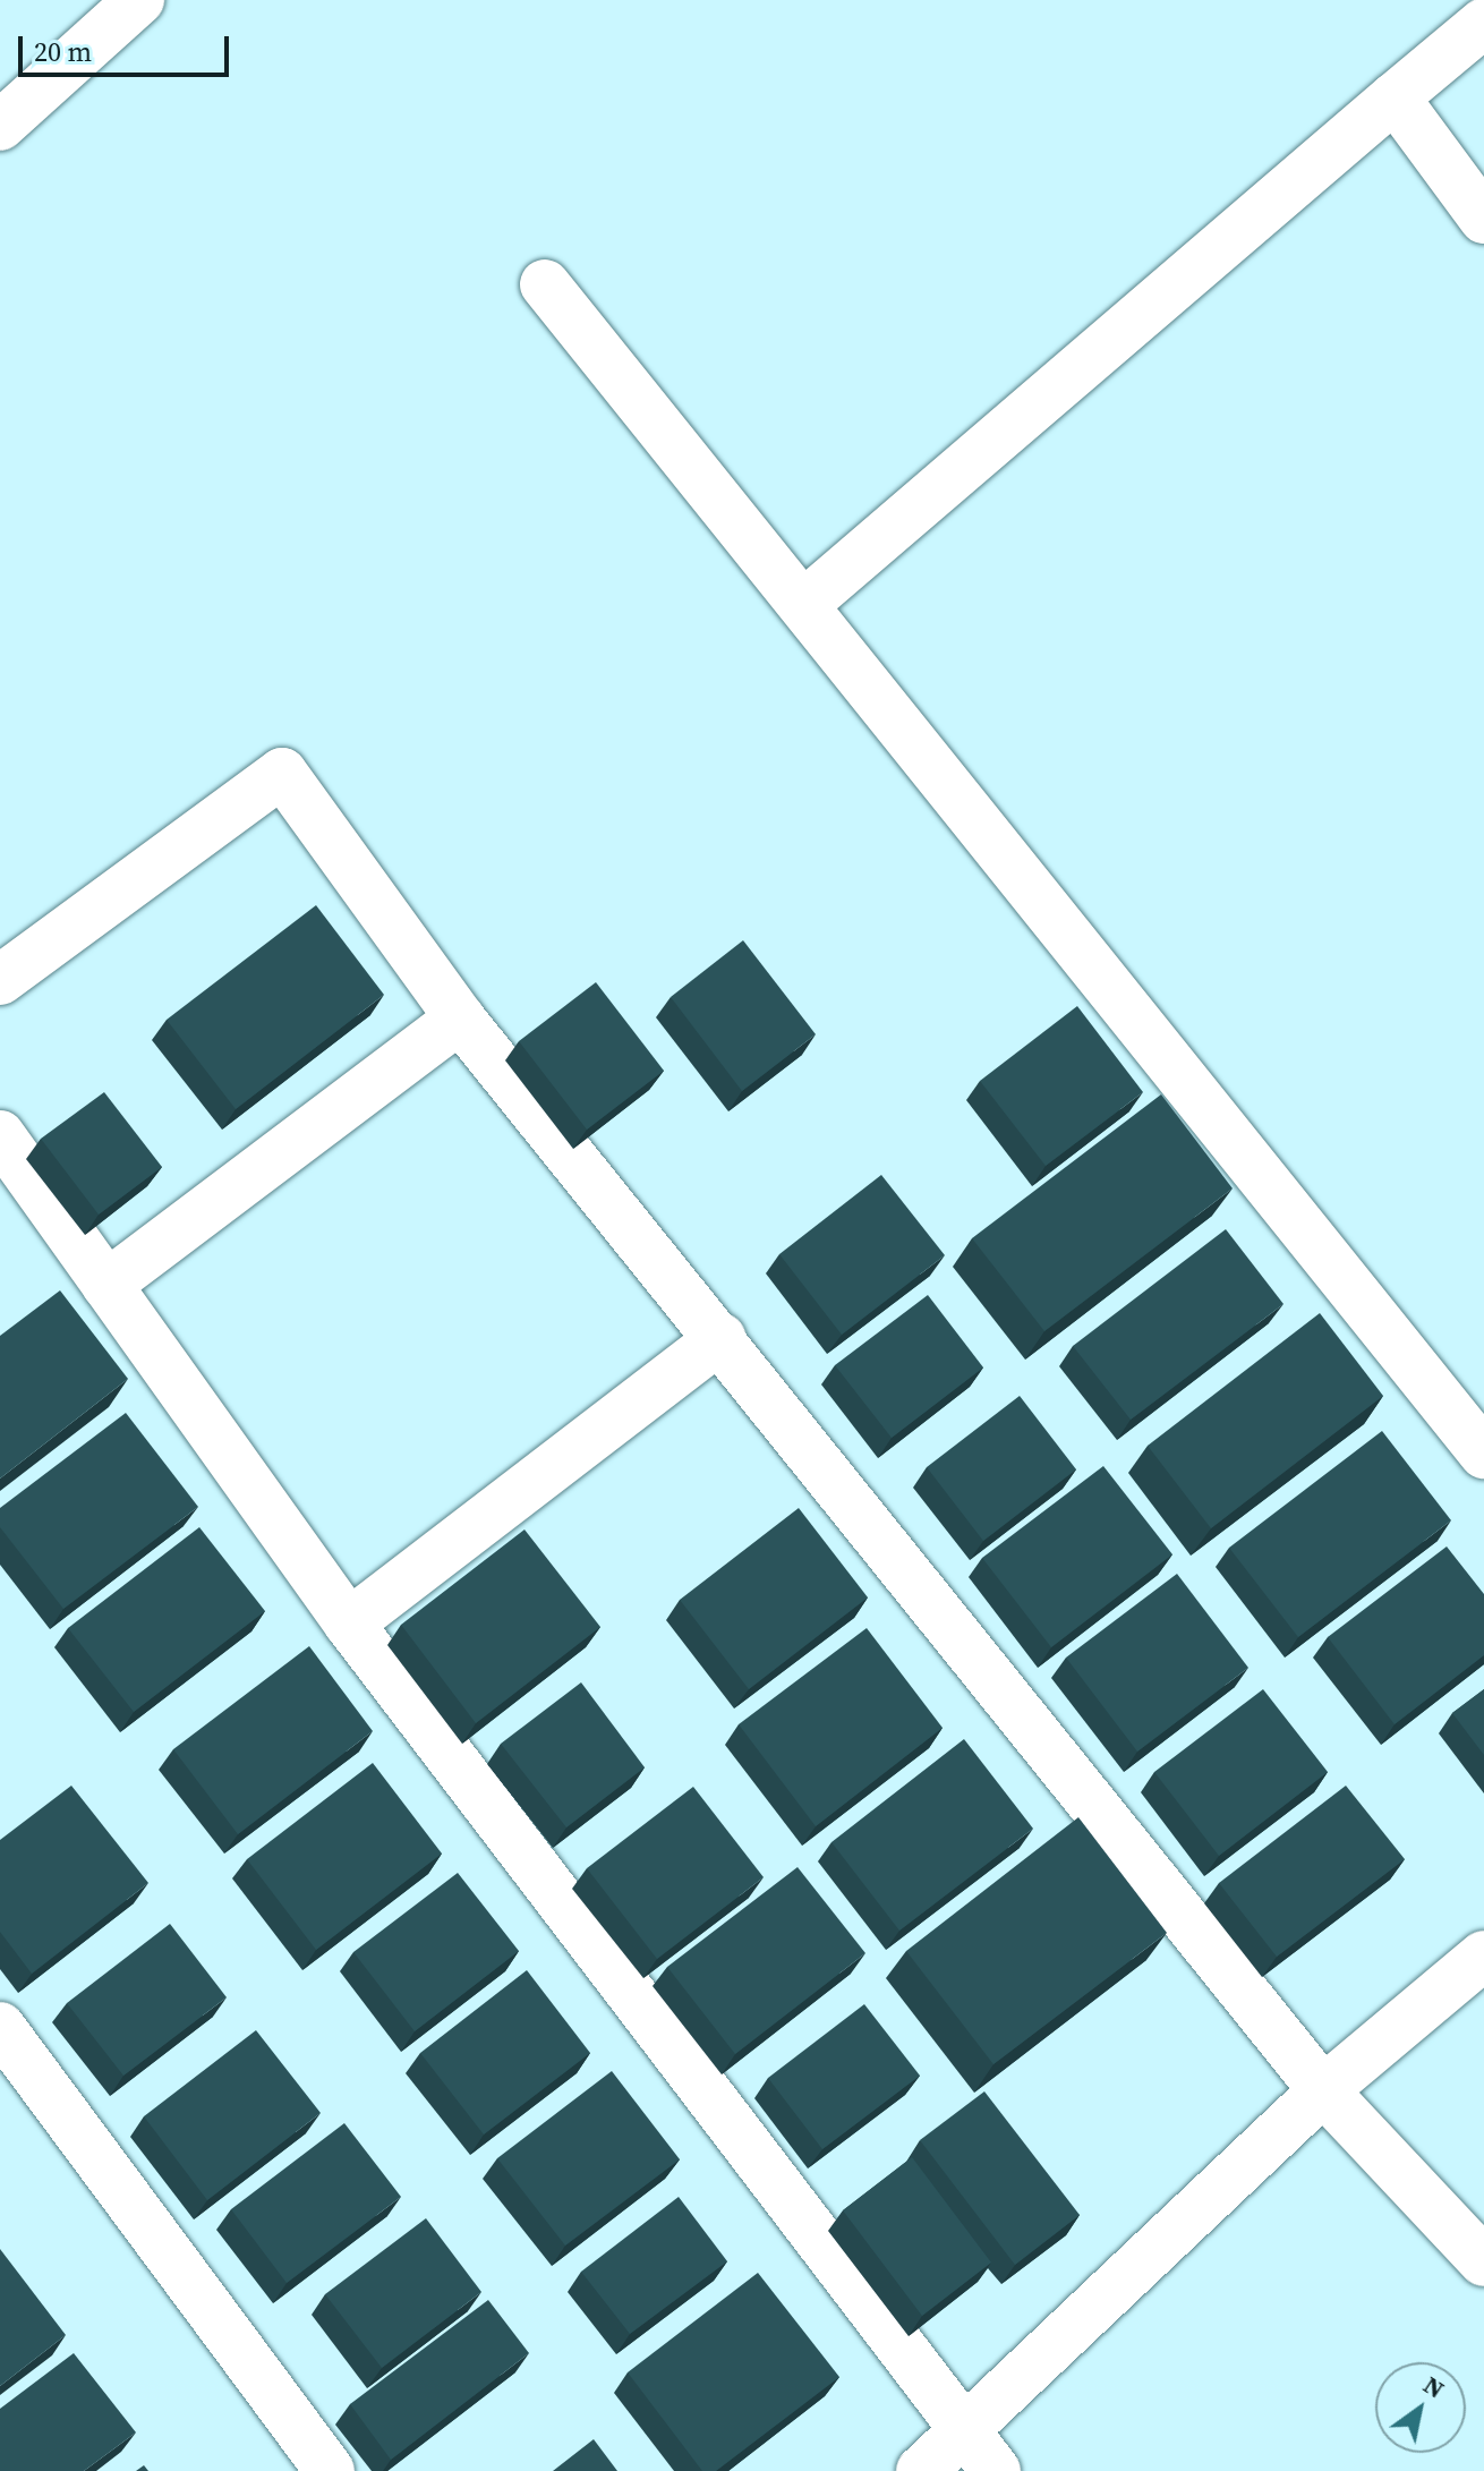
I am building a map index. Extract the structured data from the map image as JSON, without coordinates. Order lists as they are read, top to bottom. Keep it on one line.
{"scale_bar":"20 m","north":"top right"}
